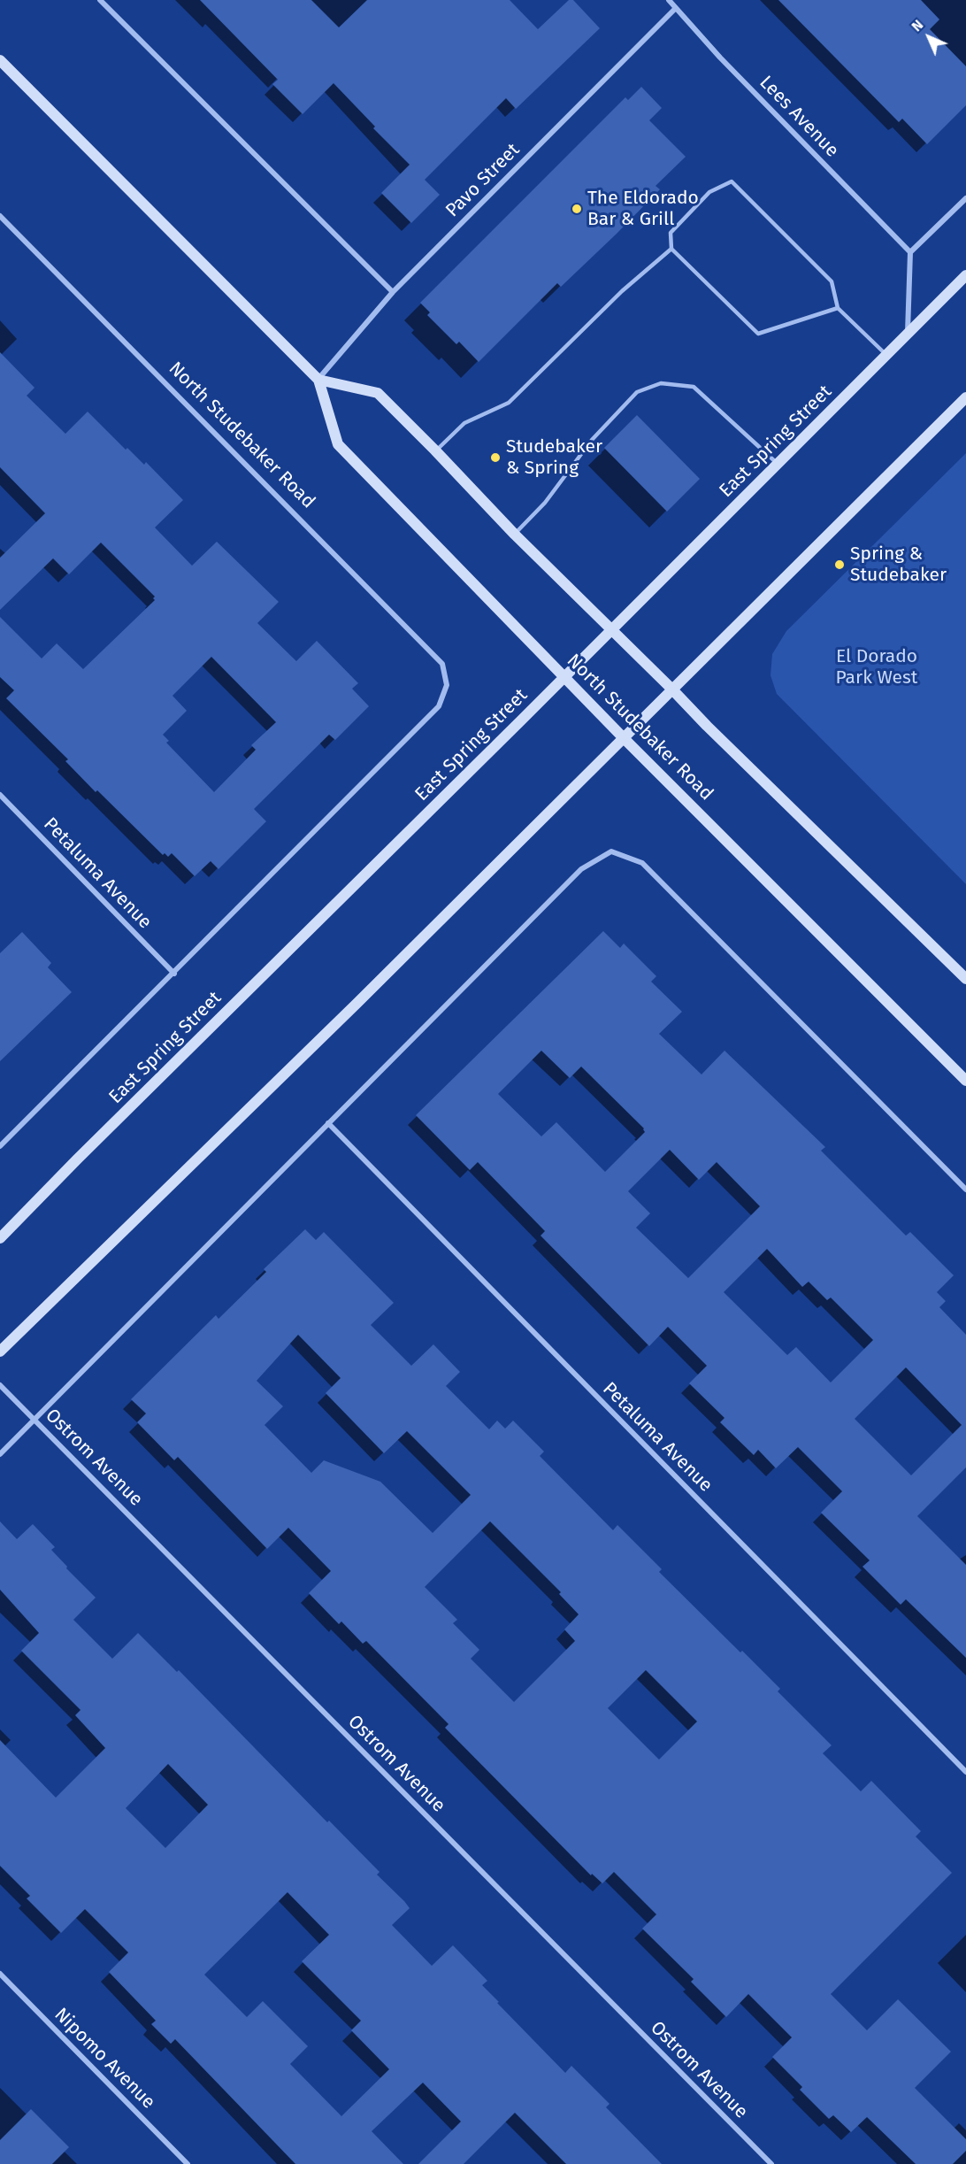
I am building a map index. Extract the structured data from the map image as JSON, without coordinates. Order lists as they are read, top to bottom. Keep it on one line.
{"streets":{"main road":["North Studebaker Road","East Spring Street"],"street":["Lees Avenue","Pavo Street","Petaluma Avenue","Ostrom Avenue","Nipomo Avenue"]},"crossings":[["Lees Avenue","Pavo Street"],["Pavo Street","North Studebaker Road"],["North Studebaker Road","East Spring Street"],["North Studebaker Road","Petaluma Avenue"]],"parks":["El Dorado Park West"],"places":["The Eldorado Bar & Grill","Studebaker & Spring","Spring & Studebaker"],"north":"top left"}
